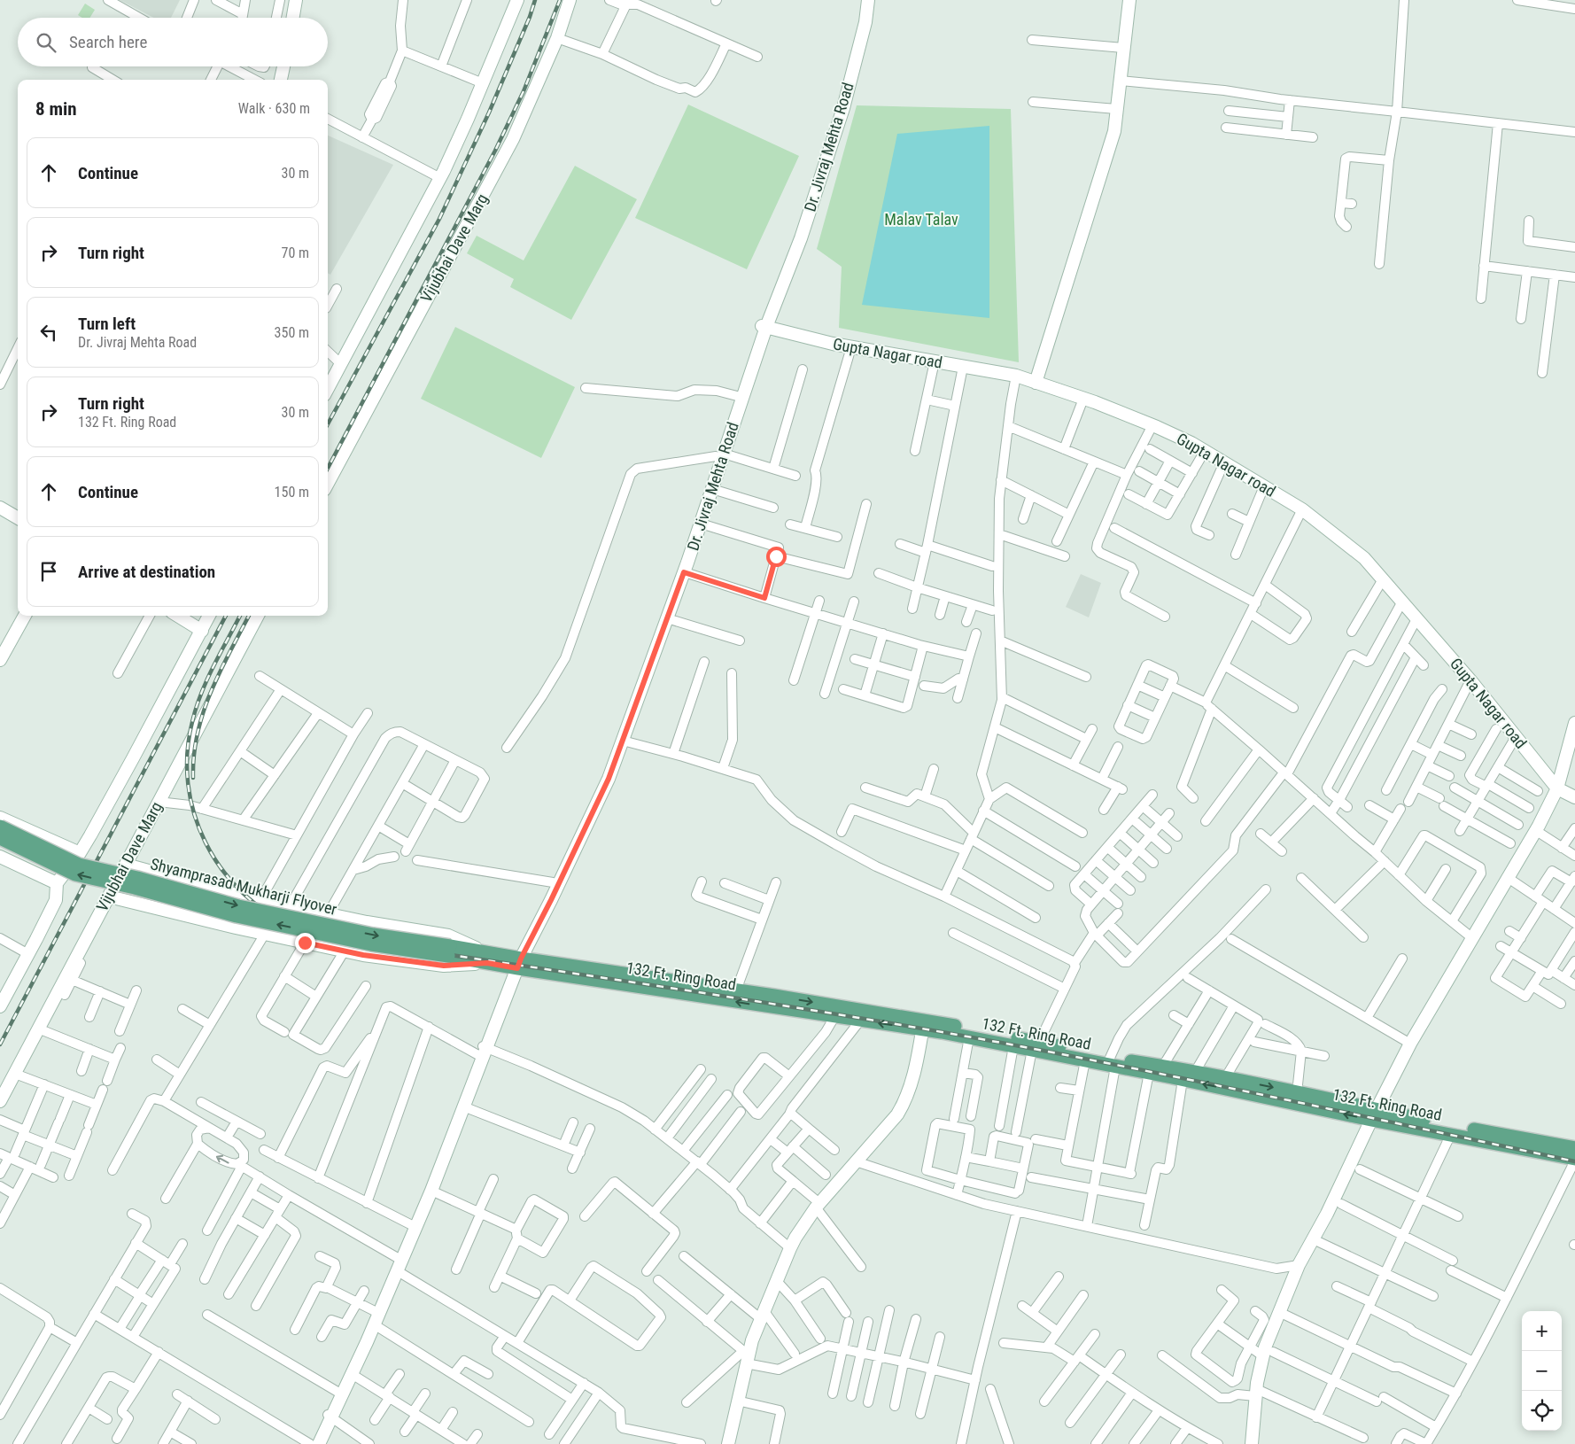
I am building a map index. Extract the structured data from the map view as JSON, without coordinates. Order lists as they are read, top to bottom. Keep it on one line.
{"streets":{"main road":["Shyamprasad Mukharji Flyover","132 Ft. Ring Road"],"street":["Dr. Jivraj Mehta Road","Vijubhai Dave Marg","Gupta Nagar road"]},"crossings":[["Dr. Jivraj Mehta Road","Gupta Nagar road"],["Dr. Jivraj Mehta Road","132 Ft. Ring Road"],["Shyamprasad Mukharji Flyover","132 Ft. Ring Road"]],"parks":["Malav Talav"],"page":{"search":"Search here","heading":["8 min","Walk · 630 m"],"list":[["Continue","30 m"],["Turn right","70 m"],["Turn left","Dr. Jivraj Mehta Road","350 m"],["Turn right","132 Ft. Ring Road","30 m"],["Continue","150 m"],"Arrive at destination"],"map_buttons":["+","−"]}}
